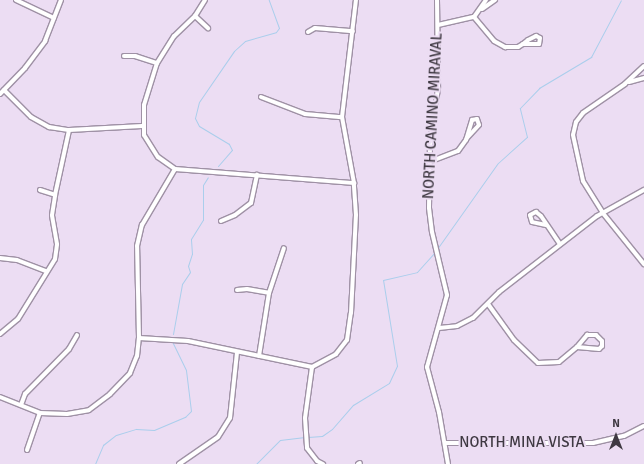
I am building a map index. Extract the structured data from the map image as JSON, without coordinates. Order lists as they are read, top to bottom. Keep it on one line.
{"streets":{"street":["NORTH CAMINO MIRAVAL","NORTH MINA VISTA"]},"crossings":[["NORTH CAMINO MIRAVAL","NORTH MINA VISTA"]],"north":"top"}
